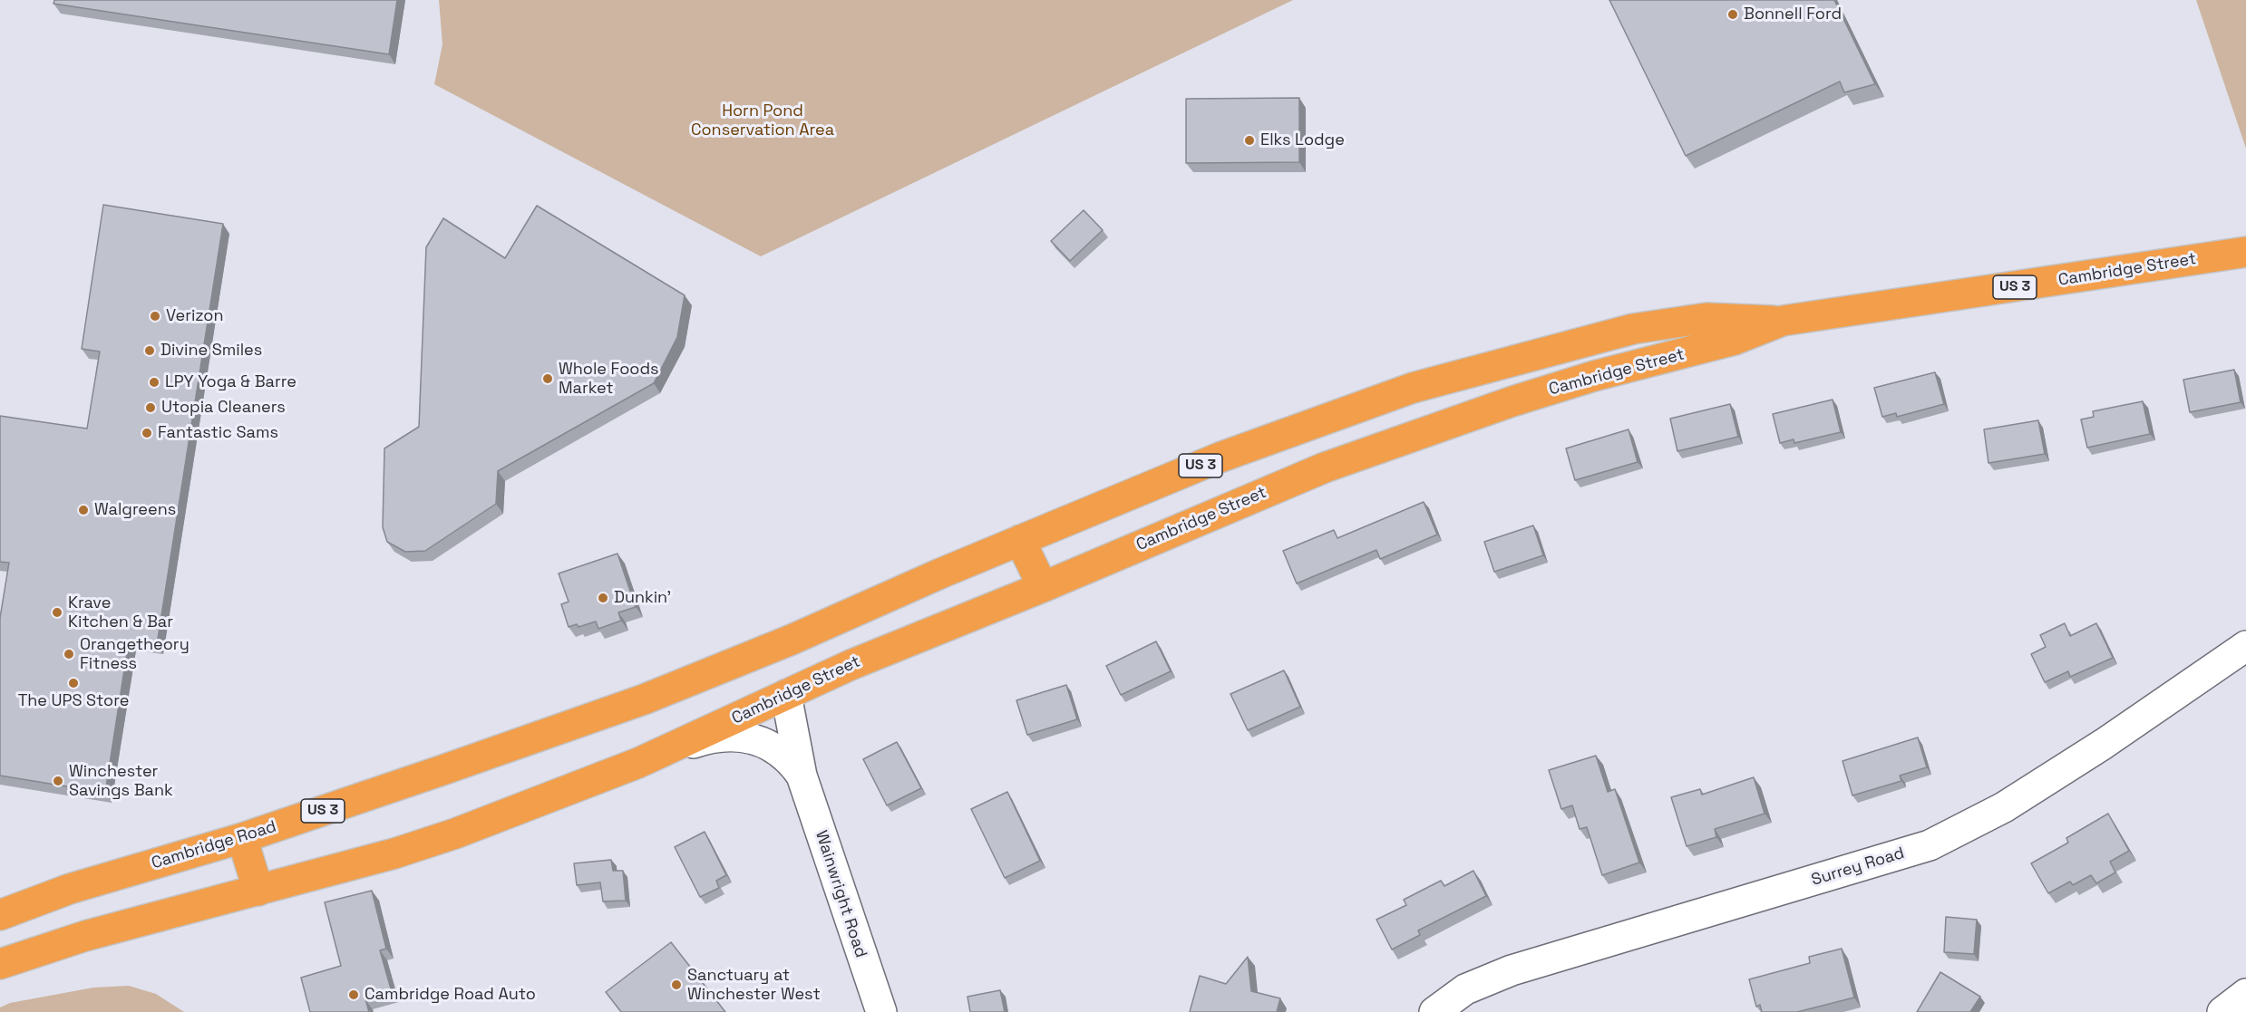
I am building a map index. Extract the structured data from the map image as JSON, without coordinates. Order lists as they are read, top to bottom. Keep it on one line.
{"streets":{"highway":["Cambridge Street","US 3","Cambridge Road"],"street":["Surrey Road","Wainwright Road"]},"crossings":[["Cambridge Street","US 3"],["Cambridge Street","Cambridge Road"],["Cambridge Street","Wainwright Road"],["US 3","Wainwright Road"]],"parks":["Horn Pond Conservation Area"],"places":["Bonnell Ford","Elks Lodge","Verizon","Divine Smiles","Whole Foods Market","LPY Yoga & Barre","Utopia Cleaners","Fantastic Sams","Walgreens","Dunkin'","Krave Kitchen & Bar","Orangetheory Fitness","The UPS Store","Winchester Savings Bank","Sanctuary at Winchester West","Cambridge Road Auto"]}
